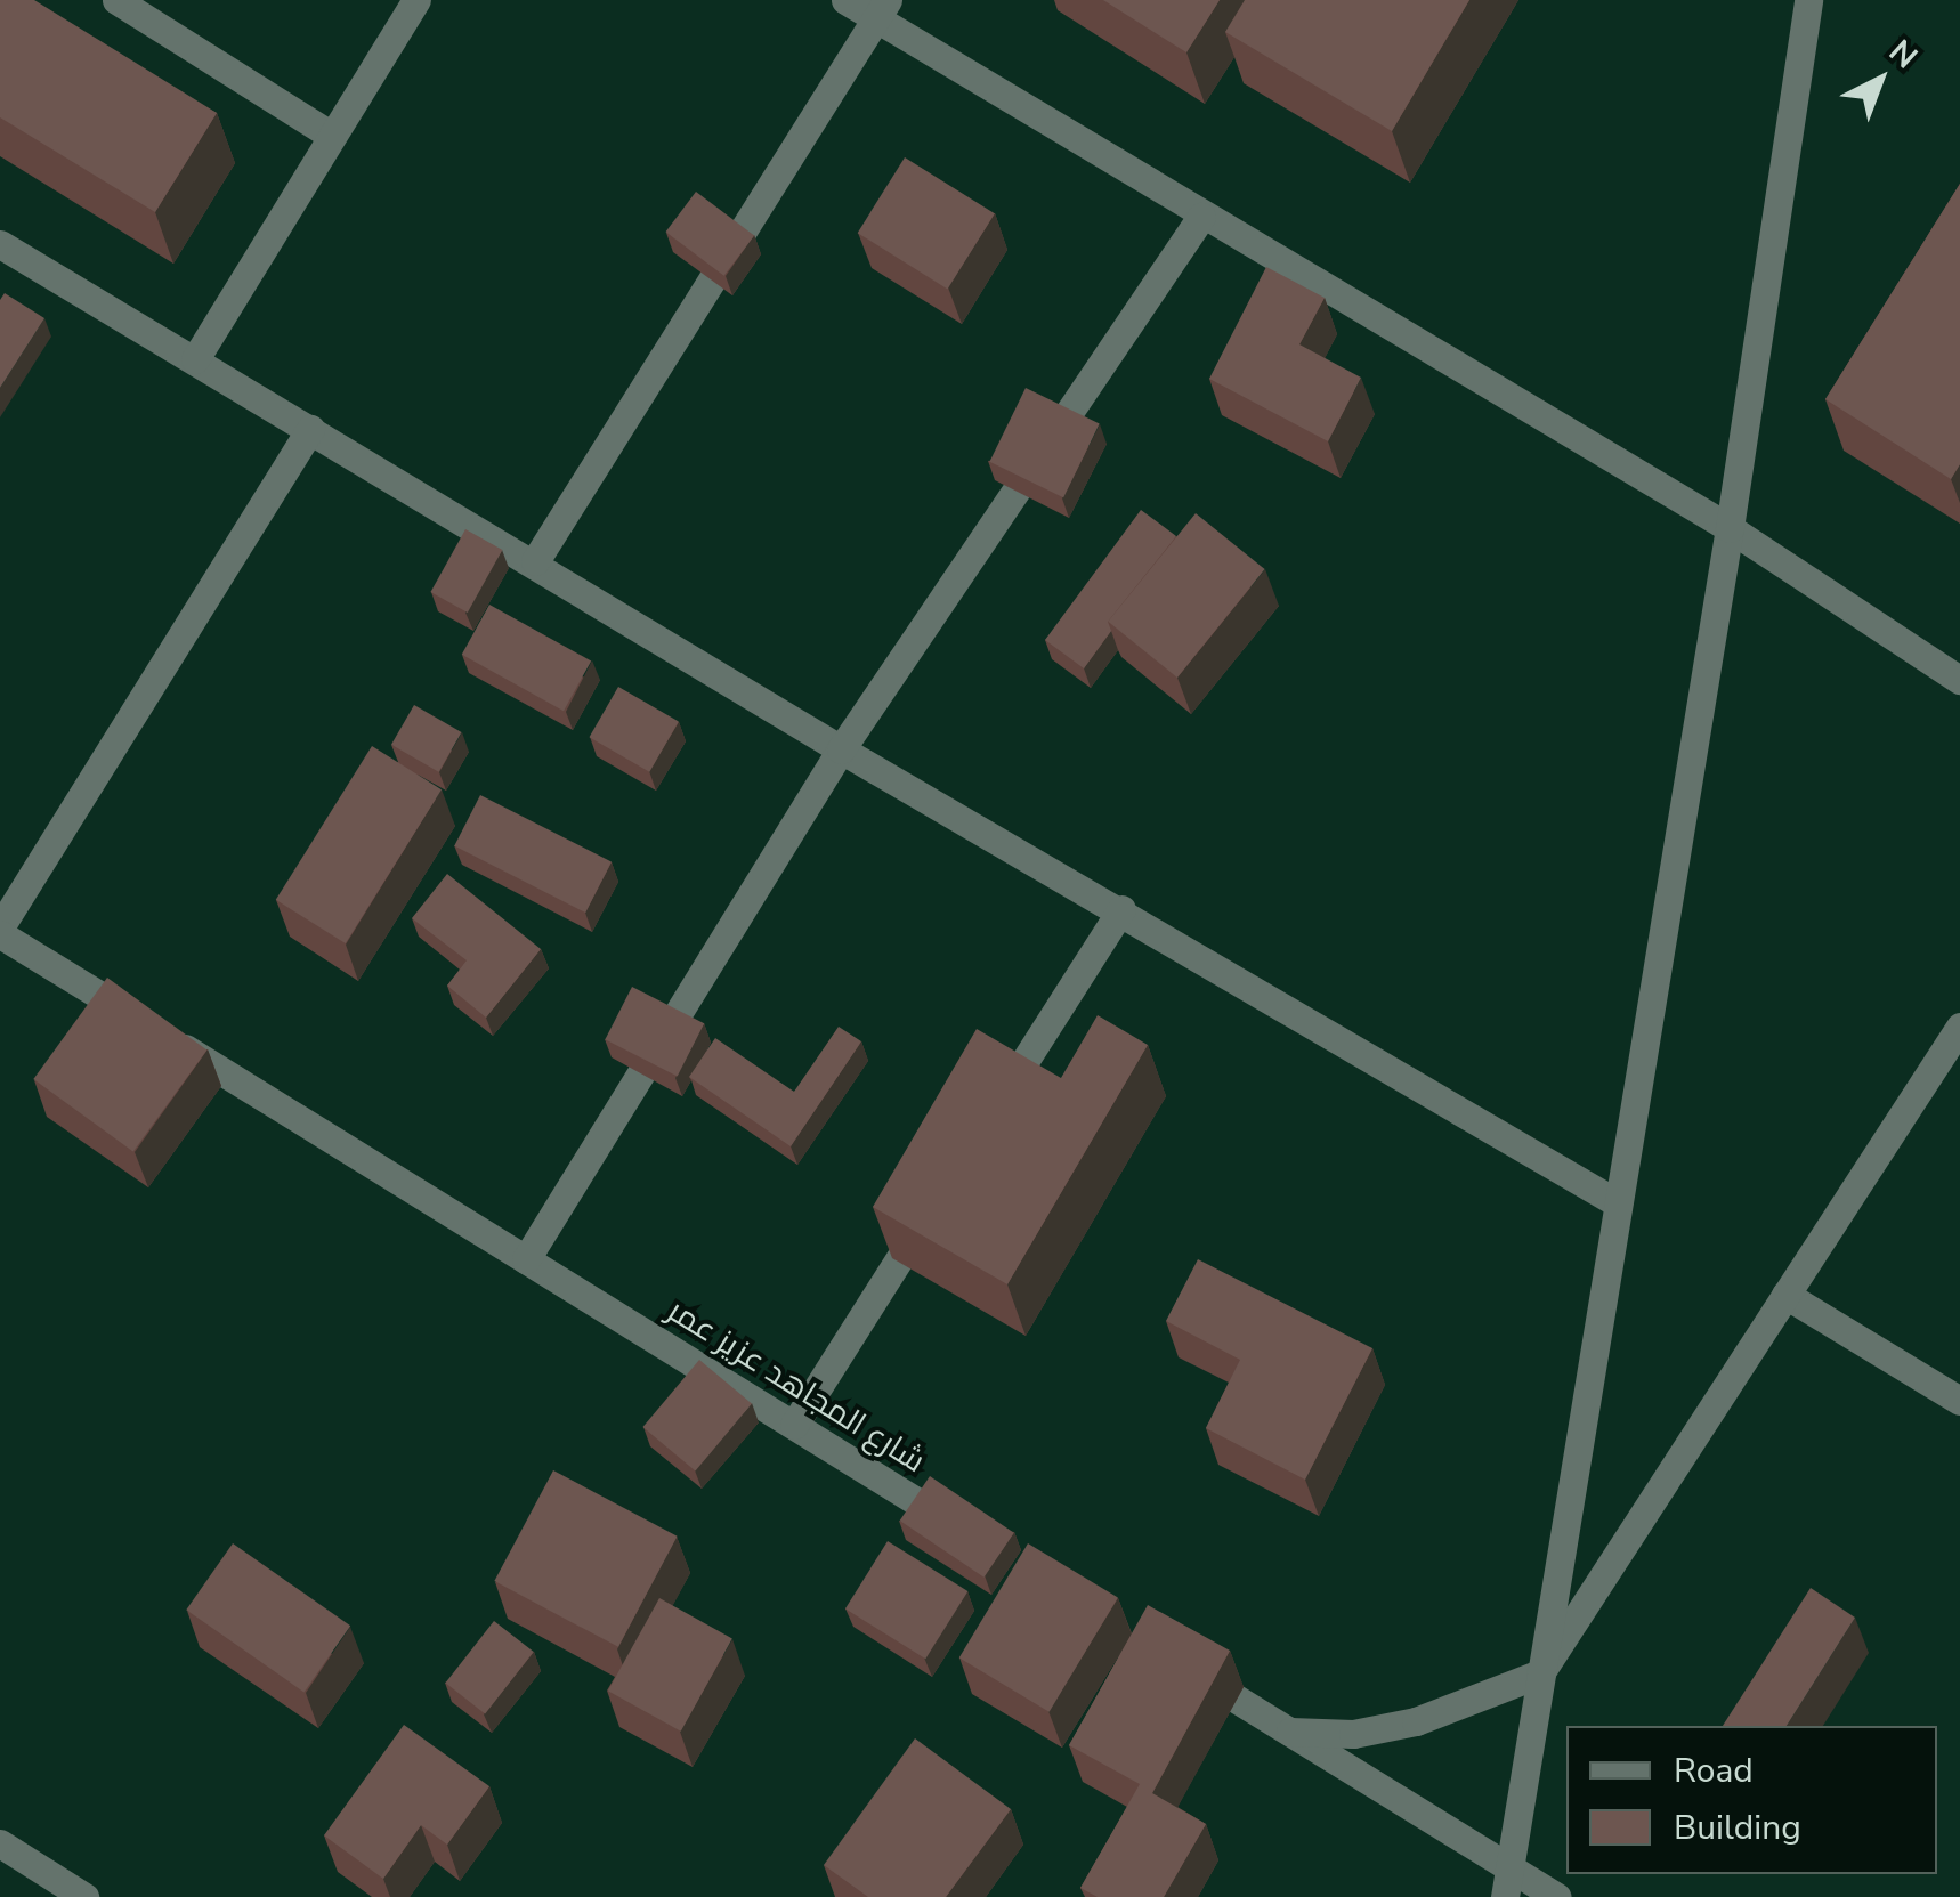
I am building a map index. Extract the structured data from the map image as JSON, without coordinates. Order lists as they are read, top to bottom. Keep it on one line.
{"streets":{"street":["شارع المجاهد عزيز عمر"]},"legend":["Road","Building"],"north":"top right"}
